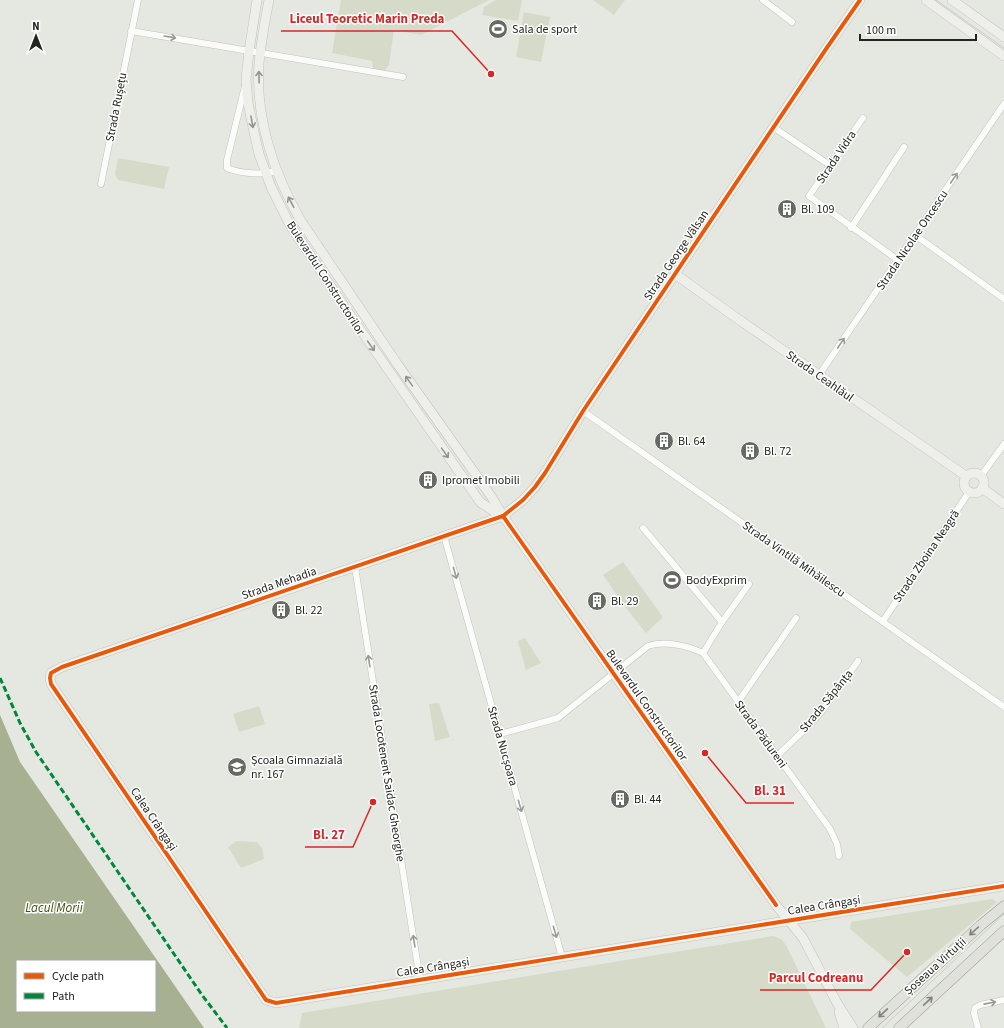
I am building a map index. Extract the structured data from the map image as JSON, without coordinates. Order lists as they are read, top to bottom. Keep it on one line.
{"streets":{"main road":["Șoseaua Virtuții"],"street":["Strada Rușețu","Strada Vidra","Strada Nicolae Oncescu","Strada George Vâlsan","Bulevardul Constructorilor","Strada Ceahlăul","Strada Zboina Neagră","Strada Vintilă Mihăilescu","Strada Mehadia","Strada Săpânța","Strada Pădureni","Strada Nucșoara","Strada Locotenent Saidac Gheorghe","Calea Crângași"]},"crossings":[["Strada Nicolae Oncescu","Strada Ceahlăul"],["Strada George Vâlsan","Bulevardul Constructorilor"],["Strada George Vâlsan","Strada Ceahlăul"],["Strada George Vâlsan","Strada Vintilă Mihăilescu"],["Strada George Vâlsan","Strada Mehadia"],["Bulevardul Constructorilor","Strada Mehadia"],["Bulevardul Constructorilor","Calea Crângași"],["Strada Ceahlăul","Strada Zboina Neagră"],["Strada Zboina Neagră","Strada Vintilă Mihăilescu"],["Strada Mehadia","Strada Nucșoara"],["Strada Mehadia","Strada Locotenent Saidac Gheorghe"],["Strada Mehadia","Calea Crângași"],["Strada Săpânța","Strada Pădureni"],["Strada Nucșoara","Calea Crângași"],["Strada Locotenent Saidac Gheorghe","Calea Crângași"]],"one_way":["Strada Nicolae Oncescu","Strada Nucșoara","Strada Locotenent Saidac Gheorghe"],"water":["Lacul Morii"],"places":{"sports":["Sala de sport","BodyExprim"],"other":["Liceul Teoretic Marin Preda","Bl. 31","Bl. 27","Parcul Codreanu"],"building":["Bl. 109","Bl. 64","Bl. 72","Ipromet Imobili","Bl. 29","Bl. 22","Bl. 44"],"school or university":["Școala Gimnazială nr. 167"]},"legend":["Cycle path","Path"],"scale_bar":"100 m","north":"top"}
